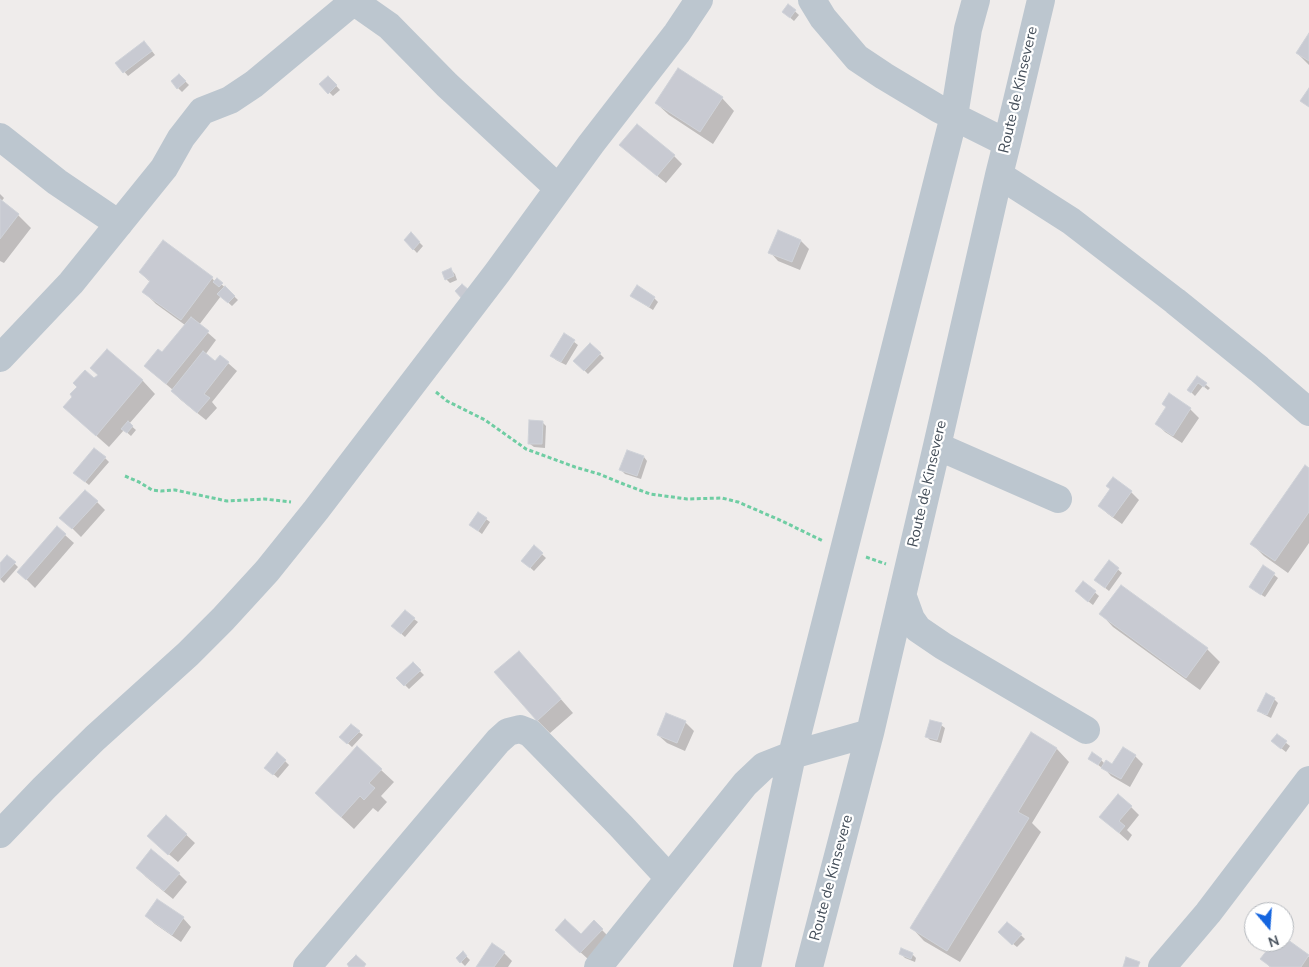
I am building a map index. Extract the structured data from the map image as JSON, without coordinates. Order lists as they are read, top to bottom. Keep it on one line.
{"streets":{"street":["Route de Kinsevere"]},"north":"bottom"}
